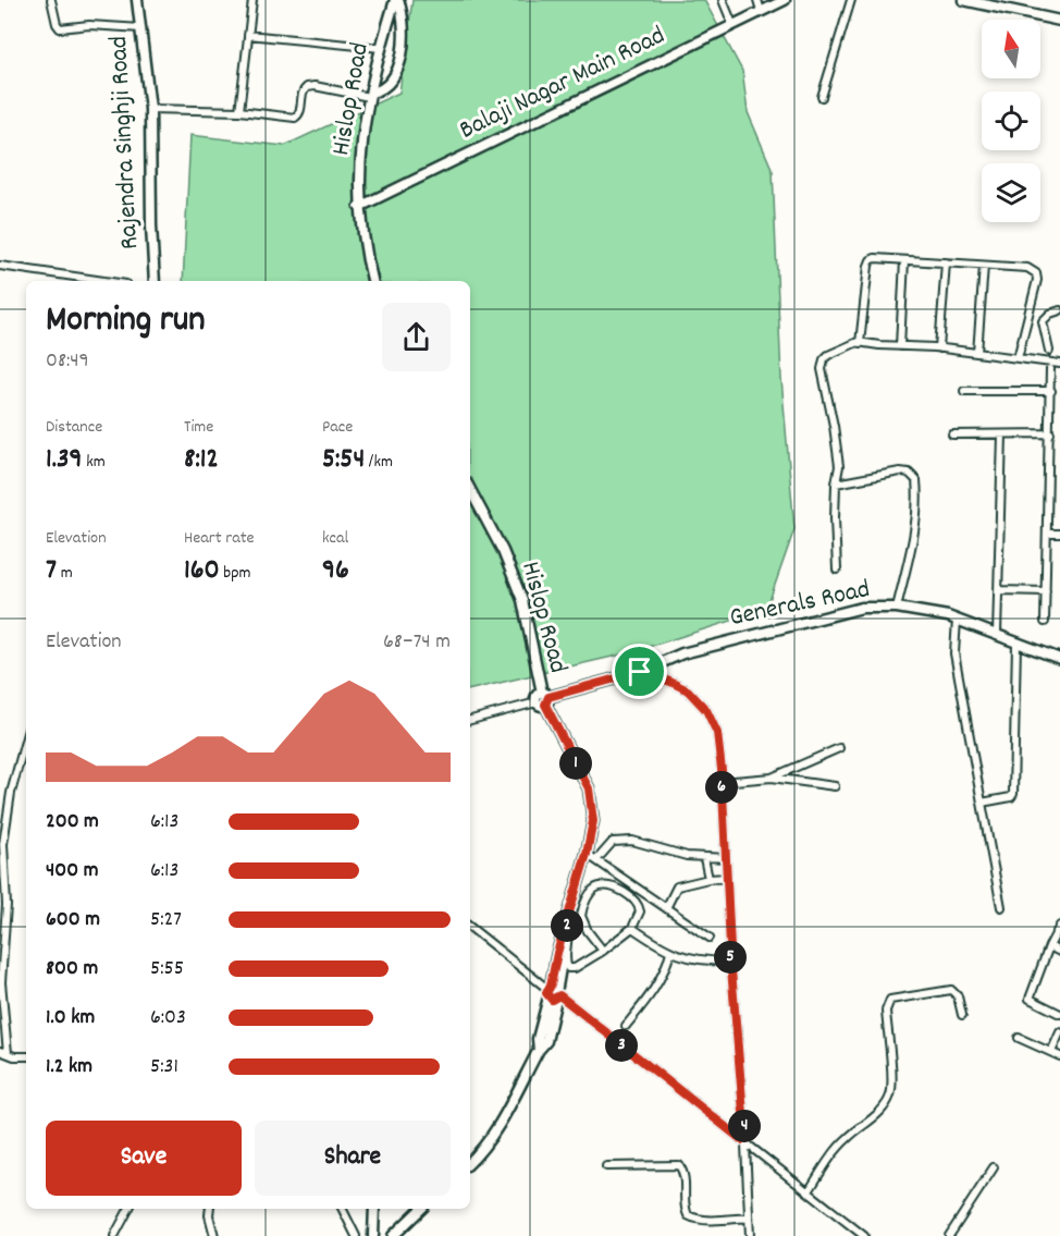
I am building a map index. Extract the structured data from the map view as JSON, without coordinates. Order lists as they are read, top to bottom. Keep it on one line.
{"streets":{"street":["Balaji Nagar Main Road","Hislop Road","Rajendra Singhji Road","Generals Road"]},"crossings":[["Balaji Nagar Main Road","Hislop Road"],["Hislop Road","Generals Road"]],"north":"top","page":{"heading":["Morning run","08:49"],"stats":[["Distance","1.39 km"],["Time","8:12"],["Pace","5:54 /km"],["Elevation","7 m"],["Heart rate","160 bpm"],["kcal","96"]],"chart":["Elevation","68–74 m"],"pins":["1","6","2","5","3","4"],"list":[{"name":"200 m","note":"6:13"},{"name":"400 m","note":"6:13"},{"name":"600 m","note":"5:27"},{"name":"800 m","note":"5:55"},{"name":"1.0 km","note":"6:03"},{"name":"1.2 km","note":"5:31"}],"buttons":["Save","Share"]}}
